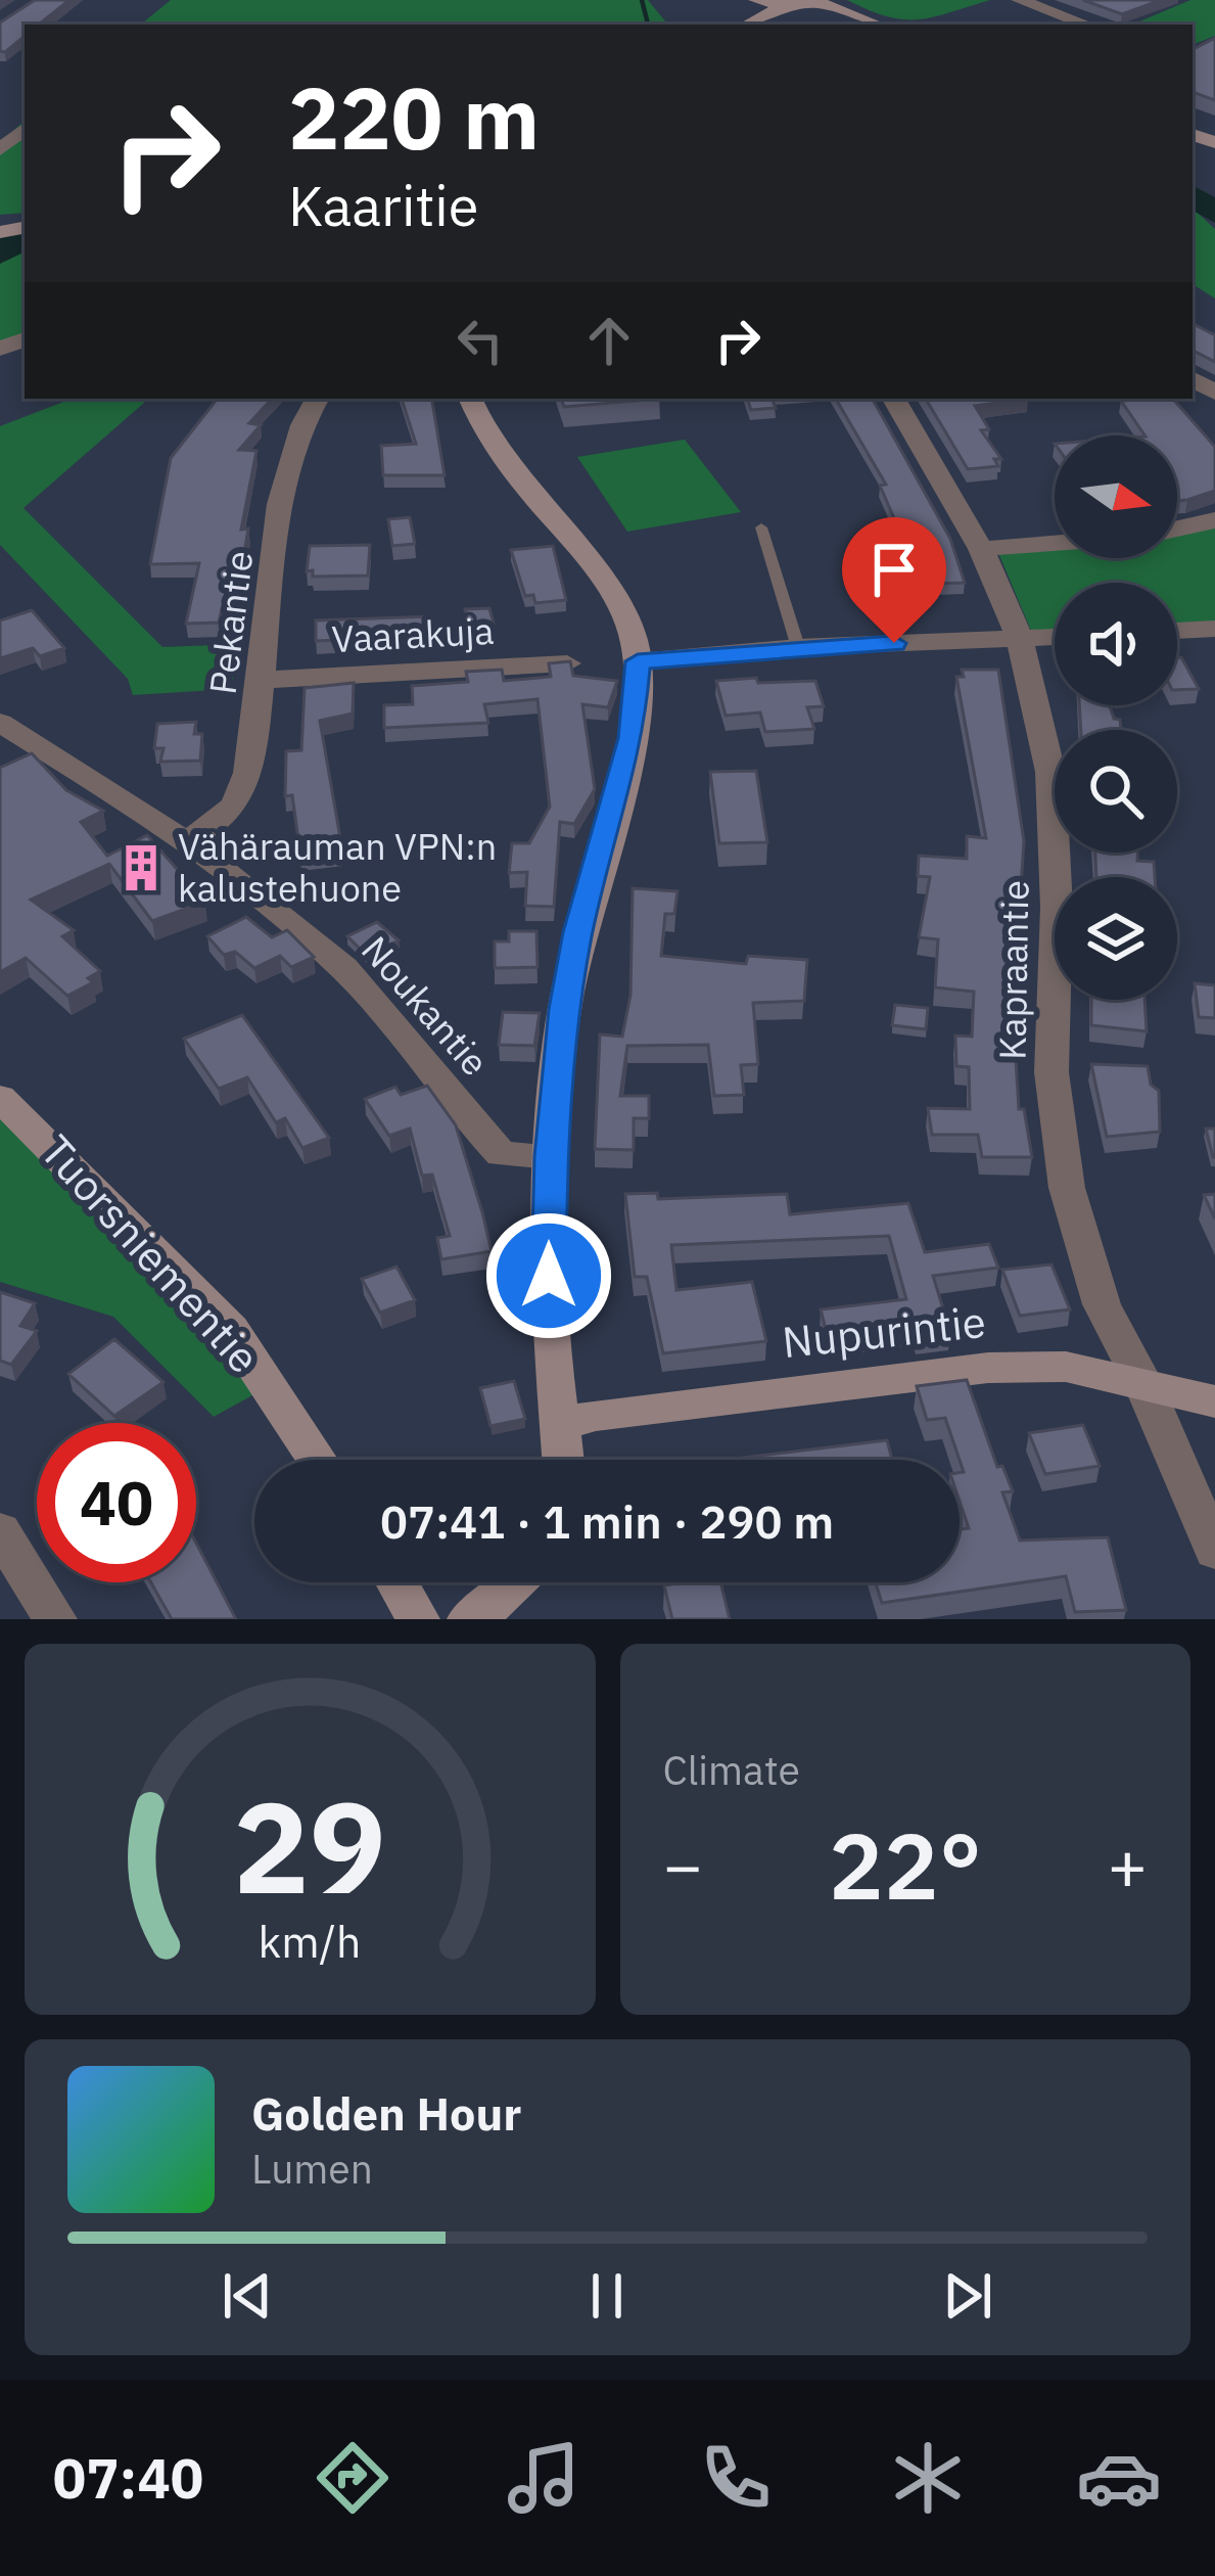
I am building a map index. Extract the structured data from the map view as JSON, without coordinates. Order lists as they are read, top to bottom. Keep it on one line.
{"streets":{"street":["Pekantie","Vaarakuja","Kapraantie","Noukantie","Tuorsniementie","Nupurintie"]},"crossings":[["Pekantie","Vaarakuja"],["Pekantie","Noukantie"],["Kapraantie","Nupurintie"]],"places":{"building":["Vähärauman VPN:n kalustehuone"]},"north":"right","page":{"turn":["220 m","Kaaritie"],"limit":"40","trip":"07:41 · 1 min · 290 m","tile":"Climate","heat":["−","22°","+"],"song":["Golden Hour","Lumen"],"tabs":"07:40","gauge":["29","km/h"]}}
